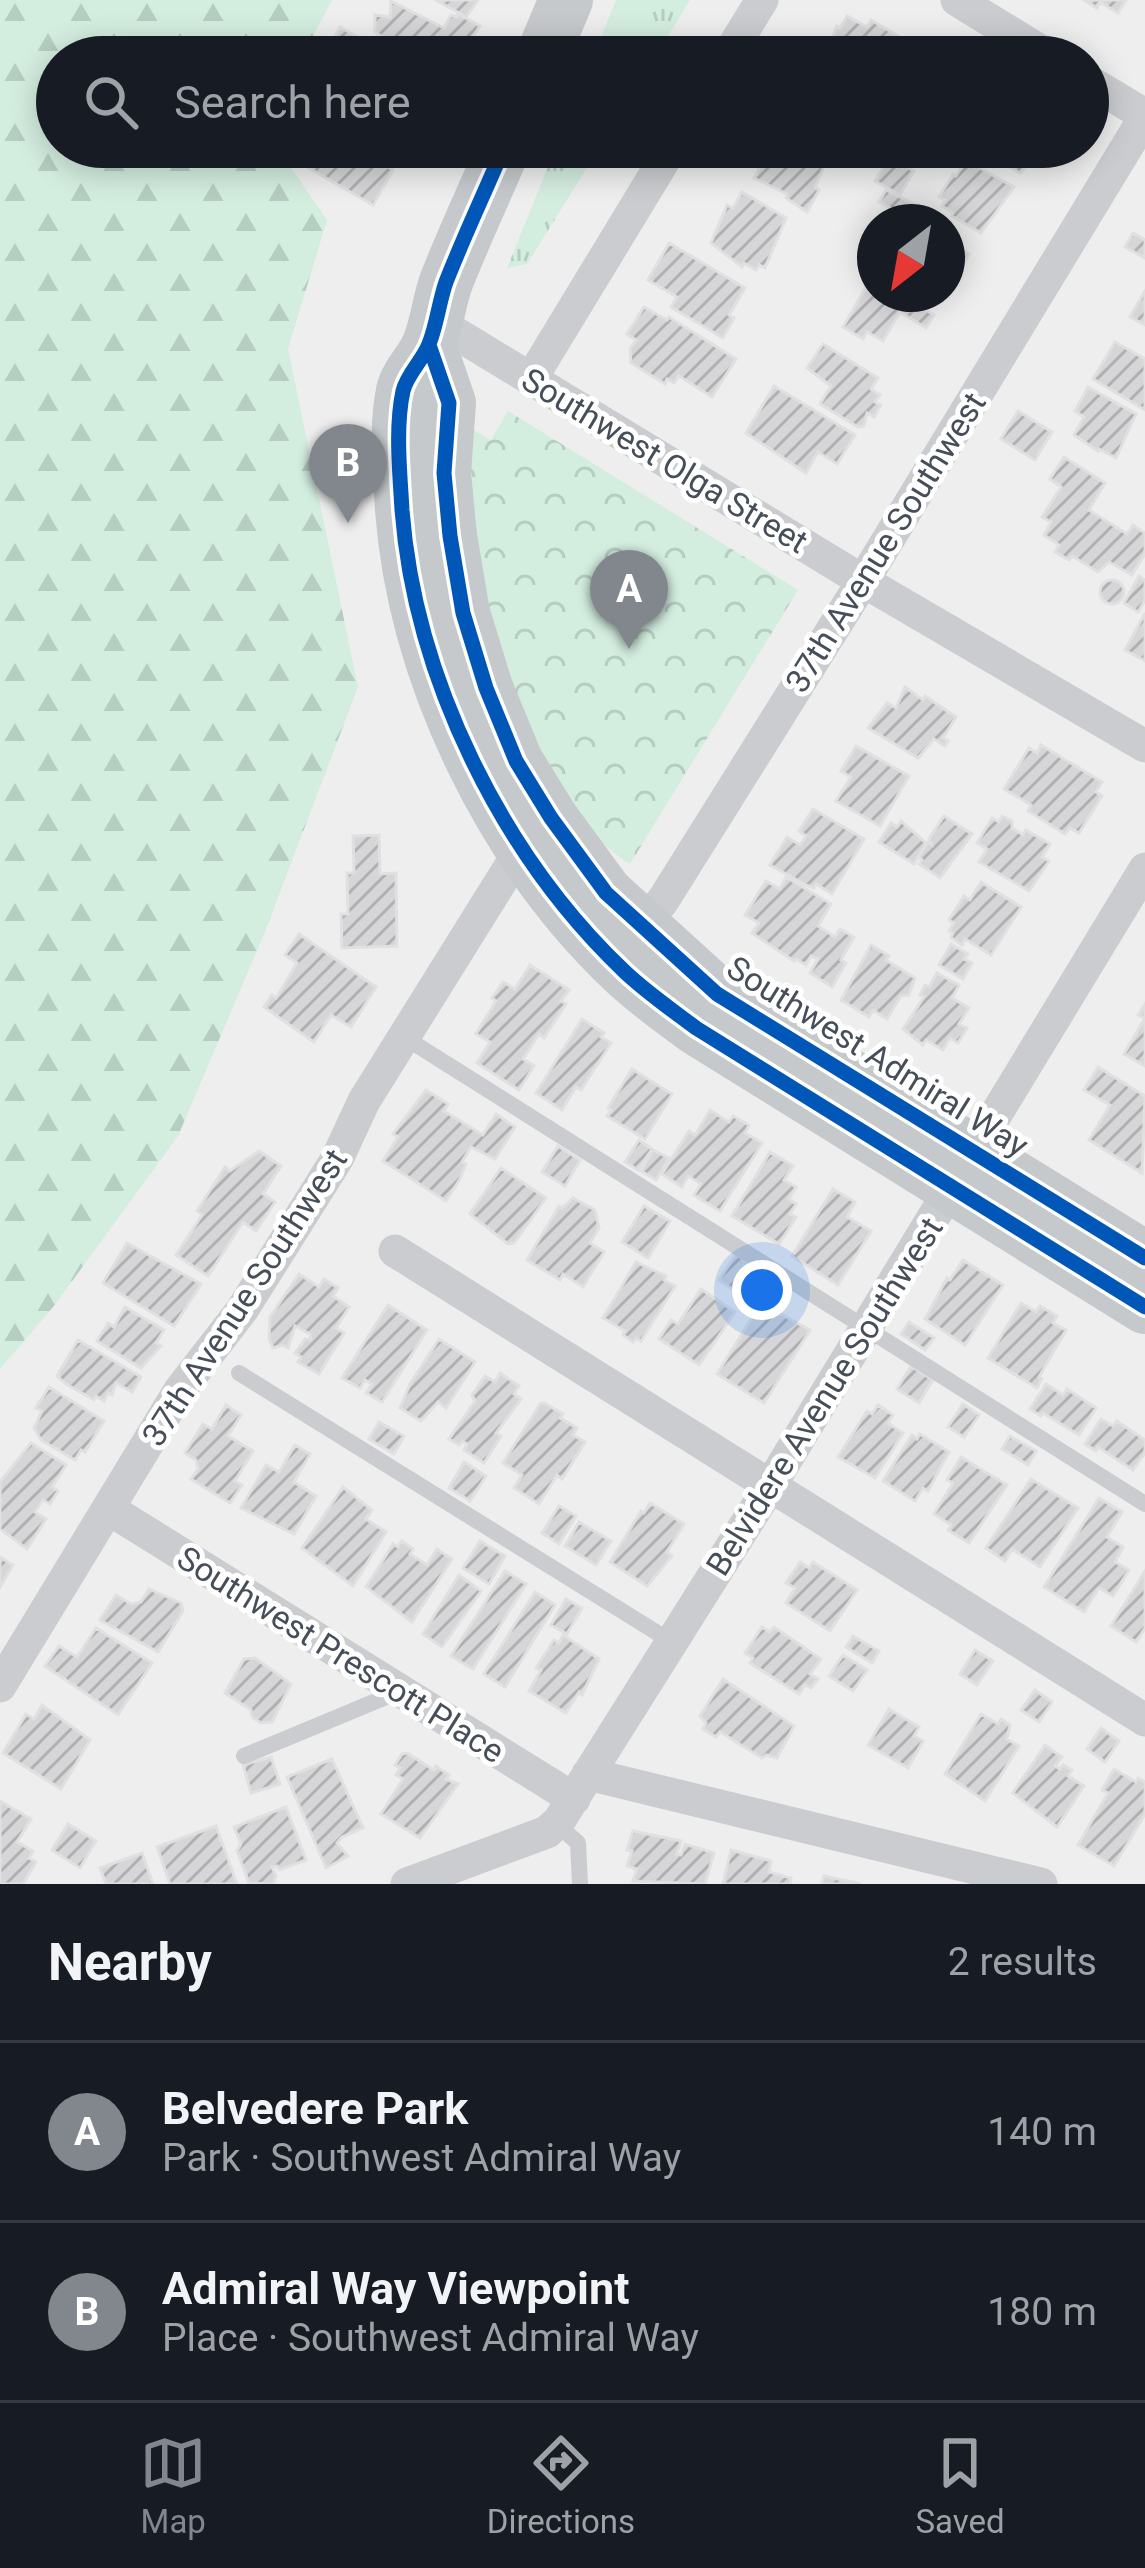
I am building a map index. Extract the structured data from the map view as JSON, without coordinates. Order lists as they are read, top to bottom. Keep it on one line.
{"streets":{"main road":["Southwest Admiral Way"],"street":["Southwest Olga Street","37th Avenue Southwest","Belvidere Avenue Southwest","Southwest Prescott Place"]},"crossings":[["Southwest Olga Street","37th Avenue Southwest"],["Southwest Olga Street","Southwest Admiral Way"],["37th Avenue Southwest","Southwest Admiral Way"],["37th Avenue Southwest","Southwest Prescott Place"],["Southwest Admiral Way","Belvidere Avenue Southwest"],["Belvidere Avenue Southwest","Southwest Prescott Place"]],"north":"bottom left","page":{"search":"Search here","pins":["B","A"],"heading":["Nearby","2 results"],"list":[{"mark":"A","name":"Belvedere Park","note":"Park · Southwest Admiral Way","value":"140 m"},{"mark":"B","name":"Admiral Way Viewpoint","note":"Place · Southwest Admiral Way","value":"180 m"}],"nav":["Map","Directions","Saved"]}}
